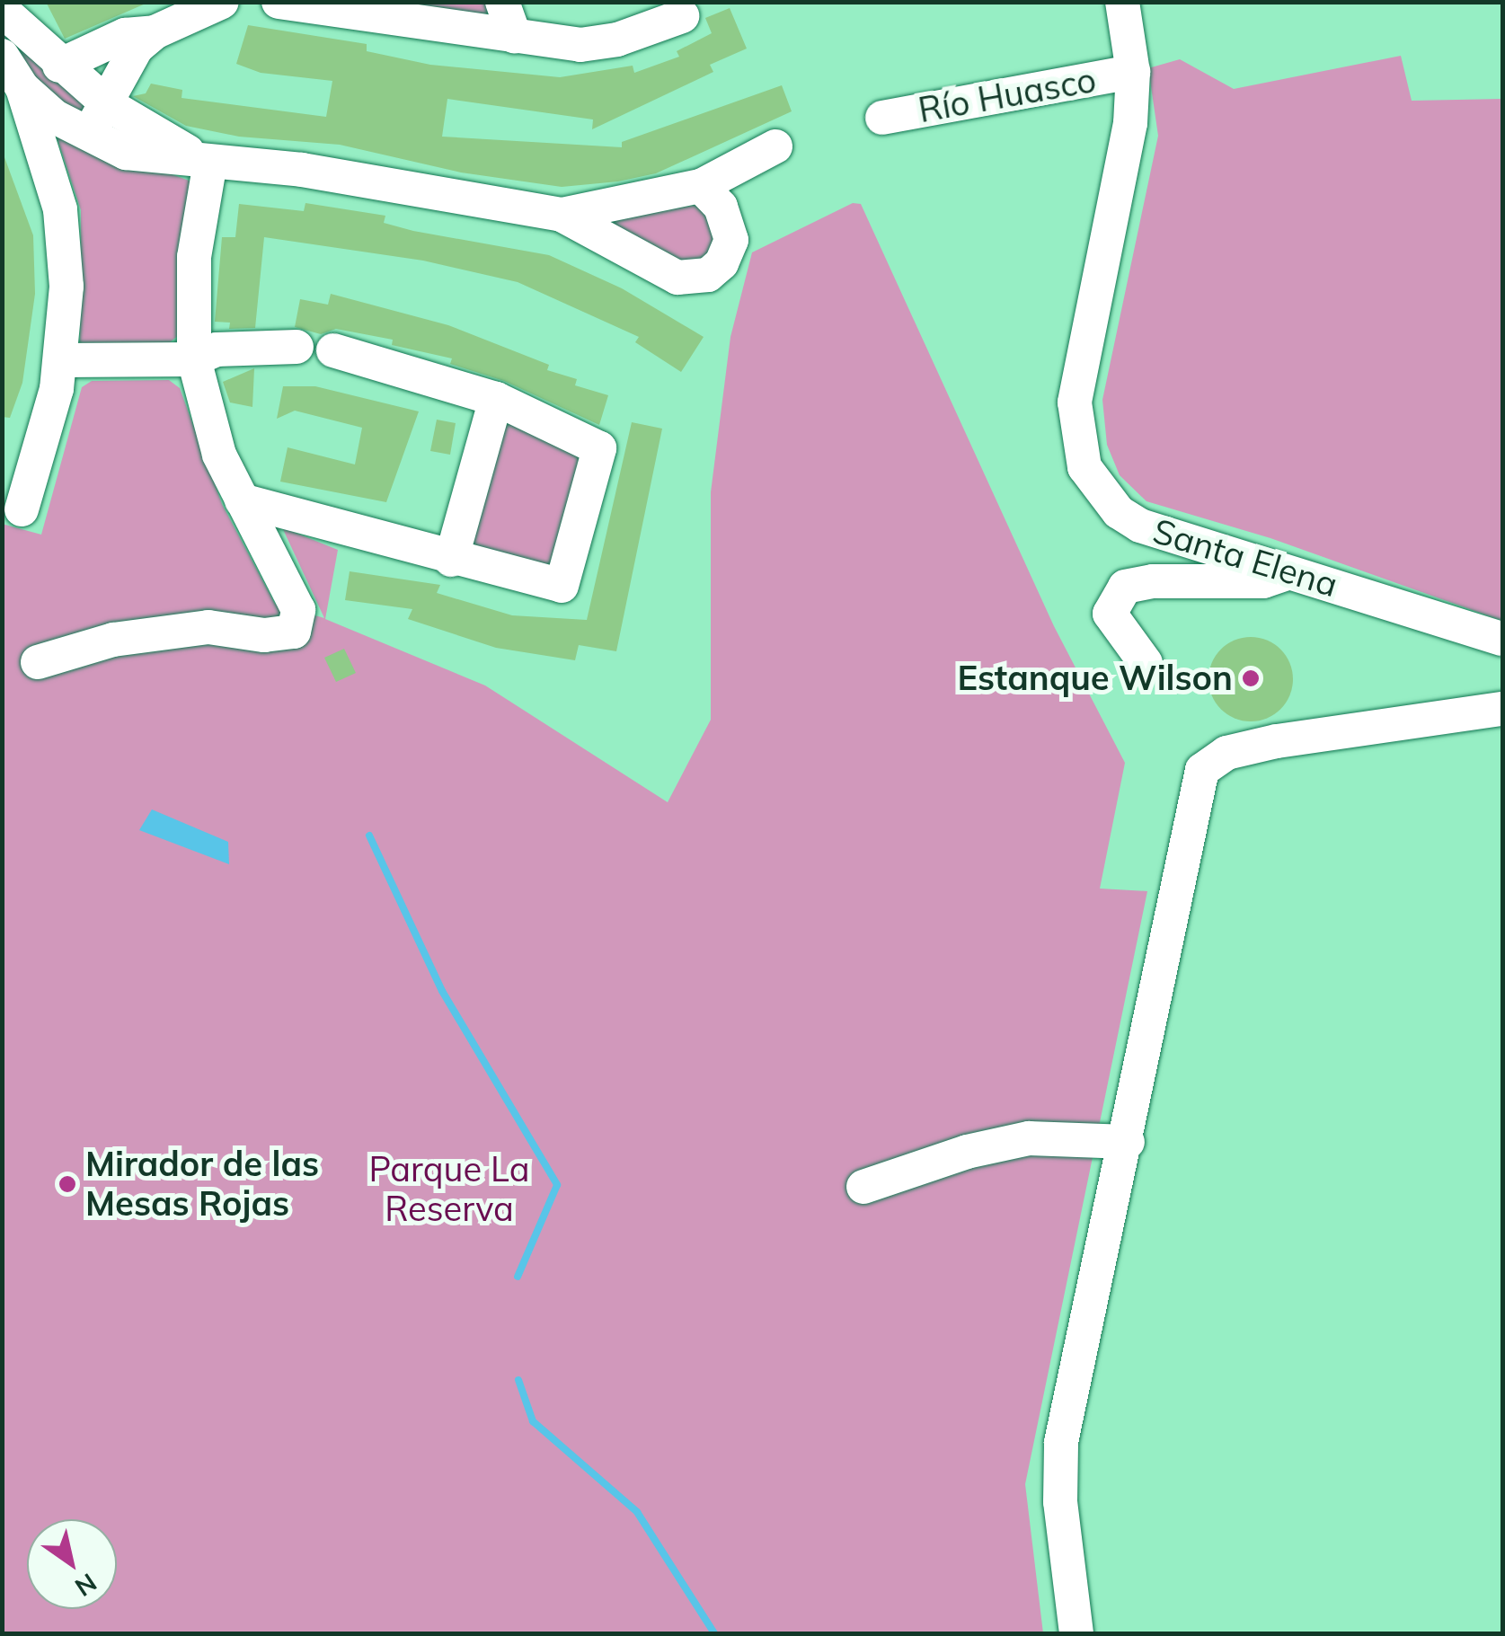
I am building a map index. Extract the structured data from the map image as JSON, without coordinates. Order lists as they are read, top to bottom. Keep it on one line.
{"streets":{"street":["Río Huasco","Santa Elena"]},"crossings":[["Río Huasco","Santa Elena"]],"parks":["Parque La Reserva"],"places":["Estanque Wilson","Mirador de las Mesas Rojas"],"north":"bottom right"}
